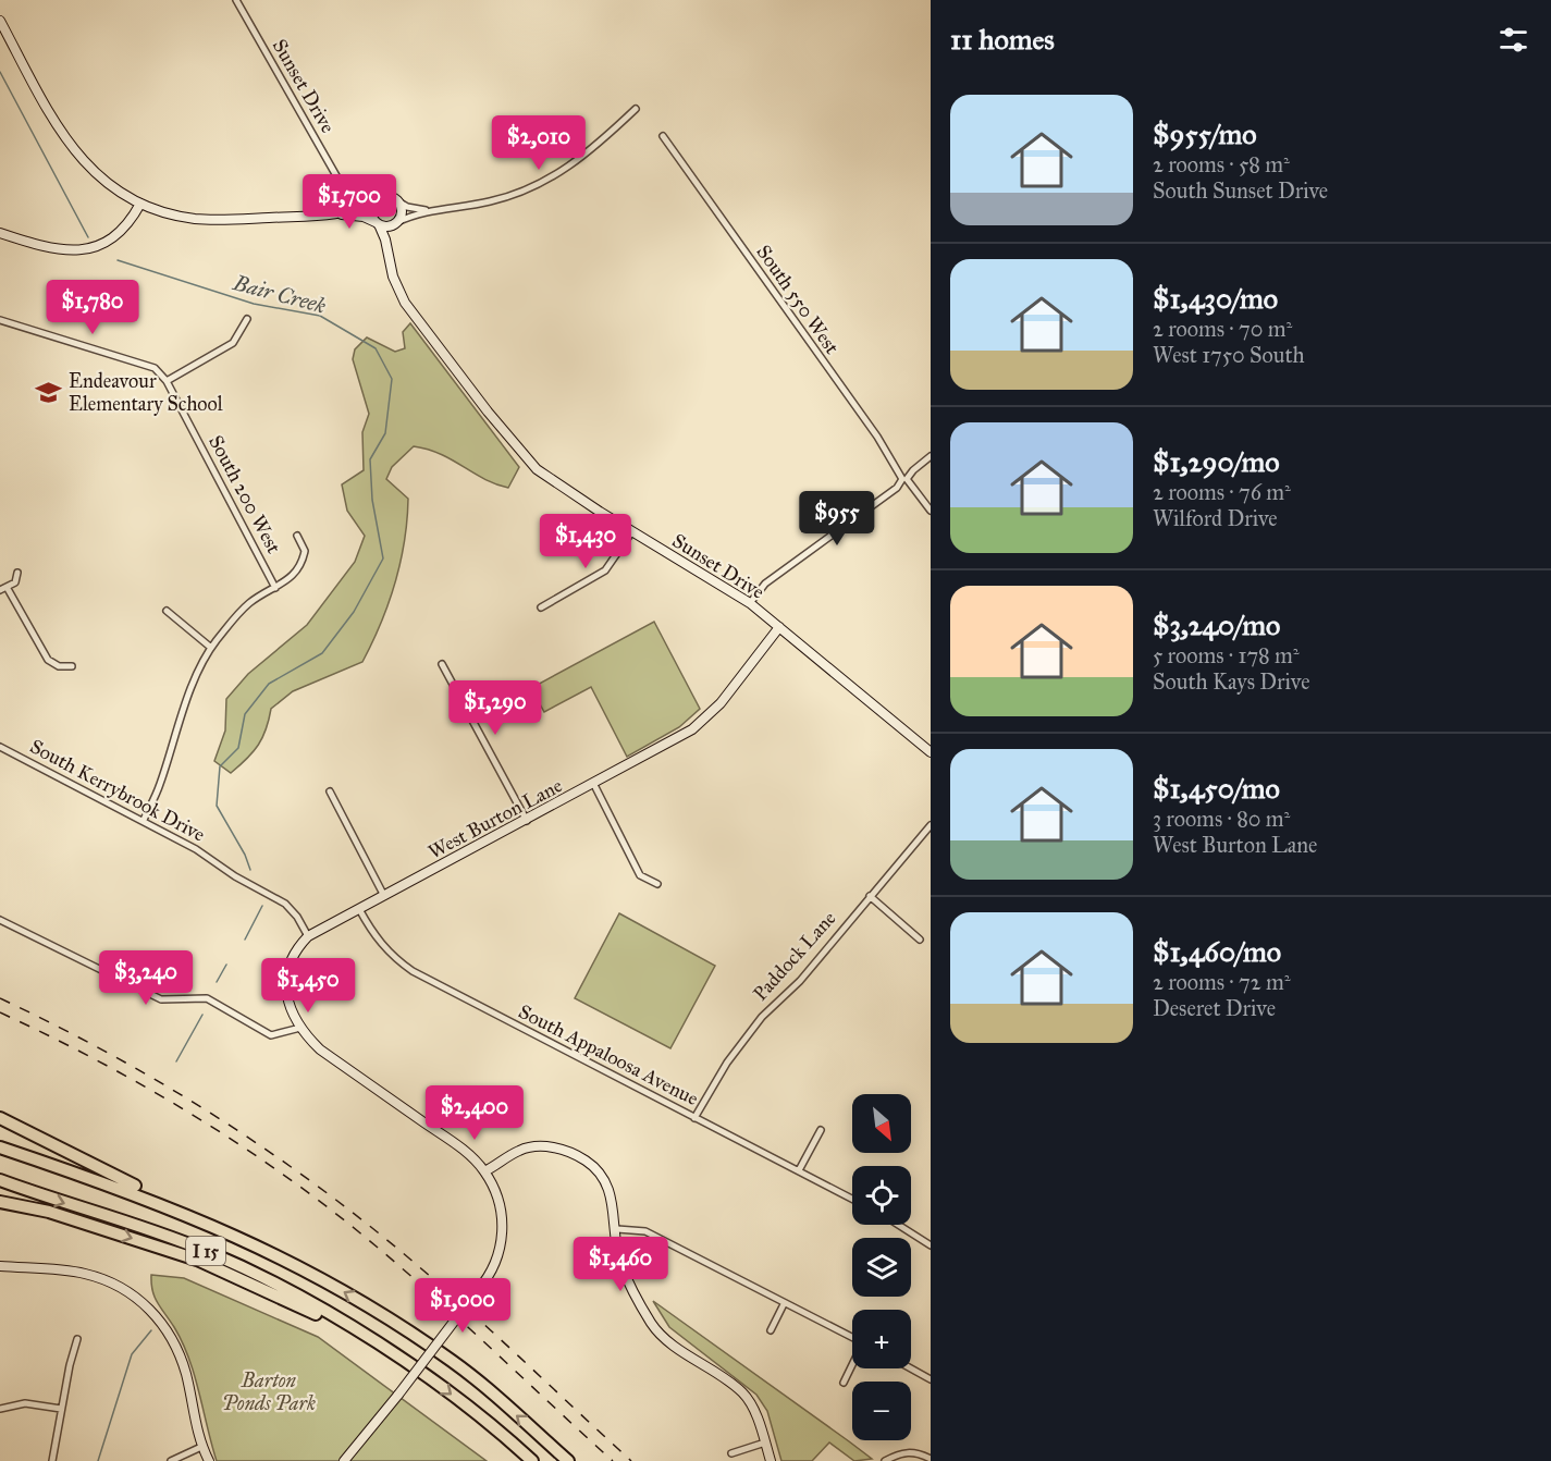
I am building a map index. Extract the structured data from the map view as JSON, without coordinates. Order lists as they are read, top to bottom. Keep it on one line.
{"streets":{"highway":["I 15"],"street":["Sunset Drive","South 550 West","South 200 West","South Kerrybrook Drive","West Burton Lane","Paddock Lane","South Appaloosa Avenue"]},"crossings":[["Sunset Drive","West Burton Lane"],["South Kerrybrook Drive","West Burton Lane"],["West Burton Lane","South Appaloosa Avenue"],["Paddock Lane","South Appaloosa Avenue"]],"water":["Bair Creek"],"parks":["Barton Ponds Park"],"places":{"school or university":["Endeavour Elementary School"]},"north":"bottom right","page":{"heading":"11 homes","list":[{"name":"$955/mo","note":"2 rooms · 58 m² · South Sunset Drive"},{"name":"$1,430/mo","note":"2 rooms · 70 m² · West 1750 South"},{"name":"$1,290/mo","note":"2 rooms · 76 m² · Wilford Drive"},{"name":"$3,240/mo","note":"5 rooms · 178 m² · South Kays Drive"},{"name":"$1,450/mo","note":"3 rooms · 80 m² · West Burton Lane"},{"name":"$1,460/mo","note":"2 rooms · 72 m² · Deseret Drive"}],"price":["$2,010","$1,700","$1,780","$955","$1,430","$1,290","$3,240","$1,450","$2,400","$1,460","$1,000"],"map_buttons":["+","−"]}}
